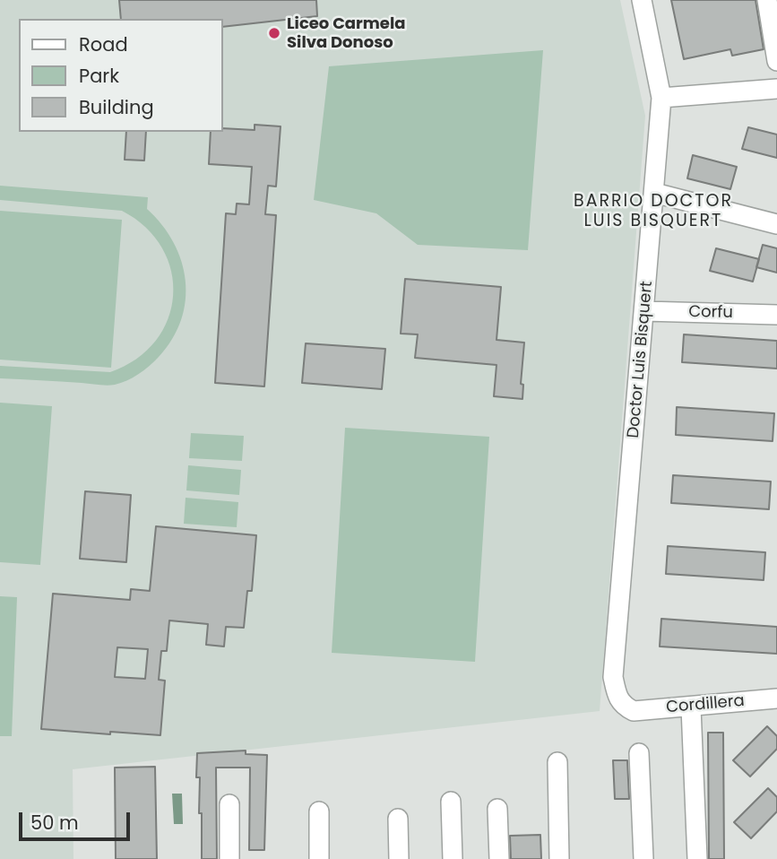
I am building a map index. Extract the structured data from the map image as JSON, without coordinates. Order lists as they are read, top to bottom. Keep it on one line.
{"streets":{"street":["Corfu","Doctor Luis Bisquert","Cordillera"]},"crossings":[["Corfu","Doctor Luis Bisquert"],["Doctor Luis Bisquert","Cordillera"]],"districts":["BARRIO DOCTOR LUIS BISQUERT"],"places":["Liceo Carmela Silva Donoso"],"legend":["Road","Park","Building"],"scale_bar":"50 m"}
